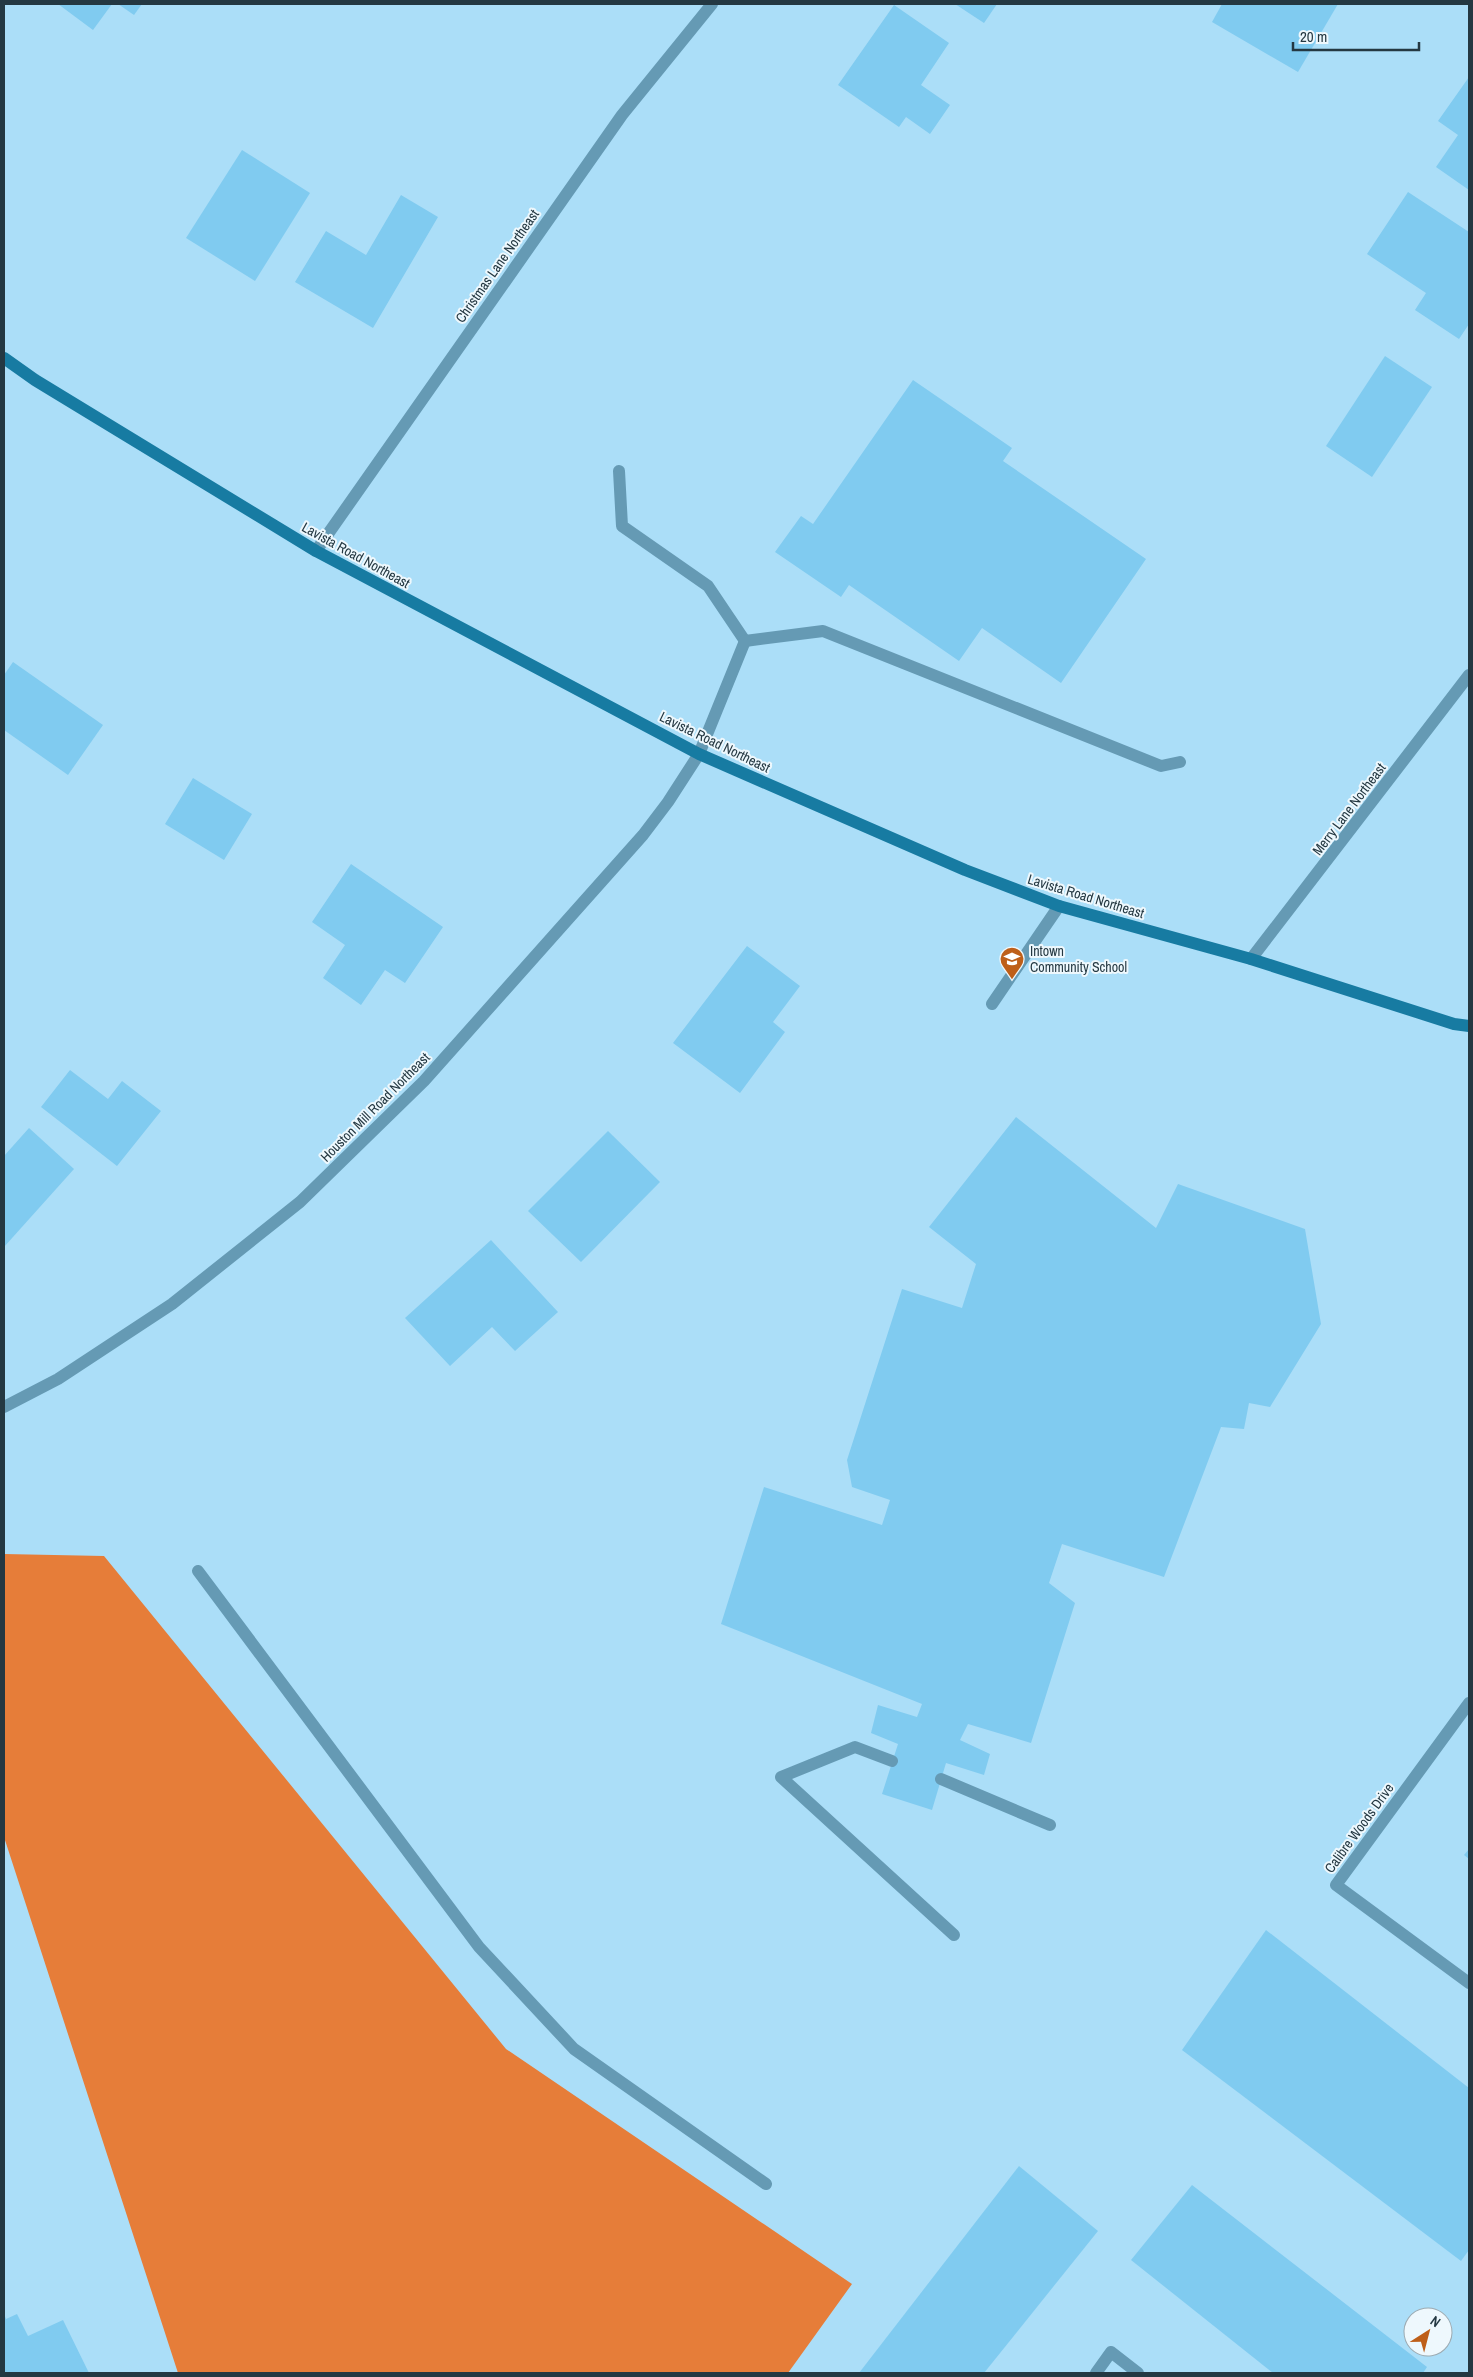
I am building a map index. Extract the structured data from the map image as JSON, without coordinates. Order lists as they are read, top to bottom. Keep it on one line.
{"streets":{"main road":["Lavista Road Northeast"],"street":["Christmas Lane Northeast","Merry Lane Northeast","Houston Mill Road Northeast","Calibre Woods Drive"]},"crossings":[["Christmas Lane Northeast","Lavista Road Northeast"],["Lavista Road Northeast","Merry Lane Northeast"],["Lavista Road Northeast","Houston Mill Road Northeast"]],"places":{"school or university":["Intown Community School"]},"scale_bar":"20 m","north":"top right"}
